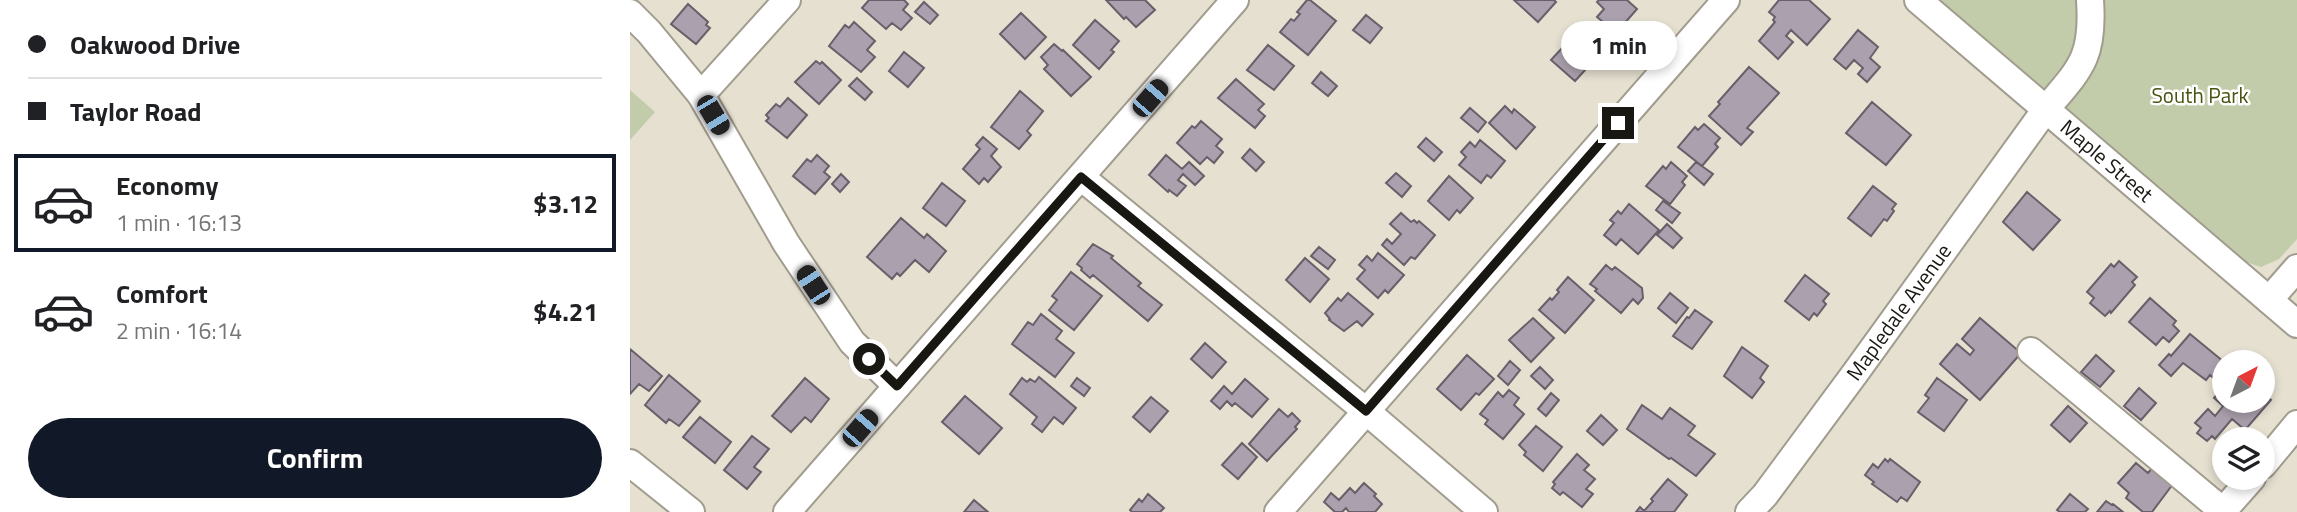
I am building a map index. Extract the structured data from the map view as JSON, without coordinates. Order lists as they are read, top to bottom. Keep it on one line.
{"streets":{"street":["Maple Street","Mapledale Avenue"]},"crossings":[["Maple Street","Mapledale Avenue"]],"parks":["South Park"],"north":"top right","page":{"banner":["Oakwood Drive","Taylor Road"],"bubble":"1 min","list":[{"name":"Economy","note":"1 min · 16:13","value":"$3.12"},{"name":"Comfort","note":"2 min · 16:14","value":"$4.21"}],"buttons":"Confirm"}}
